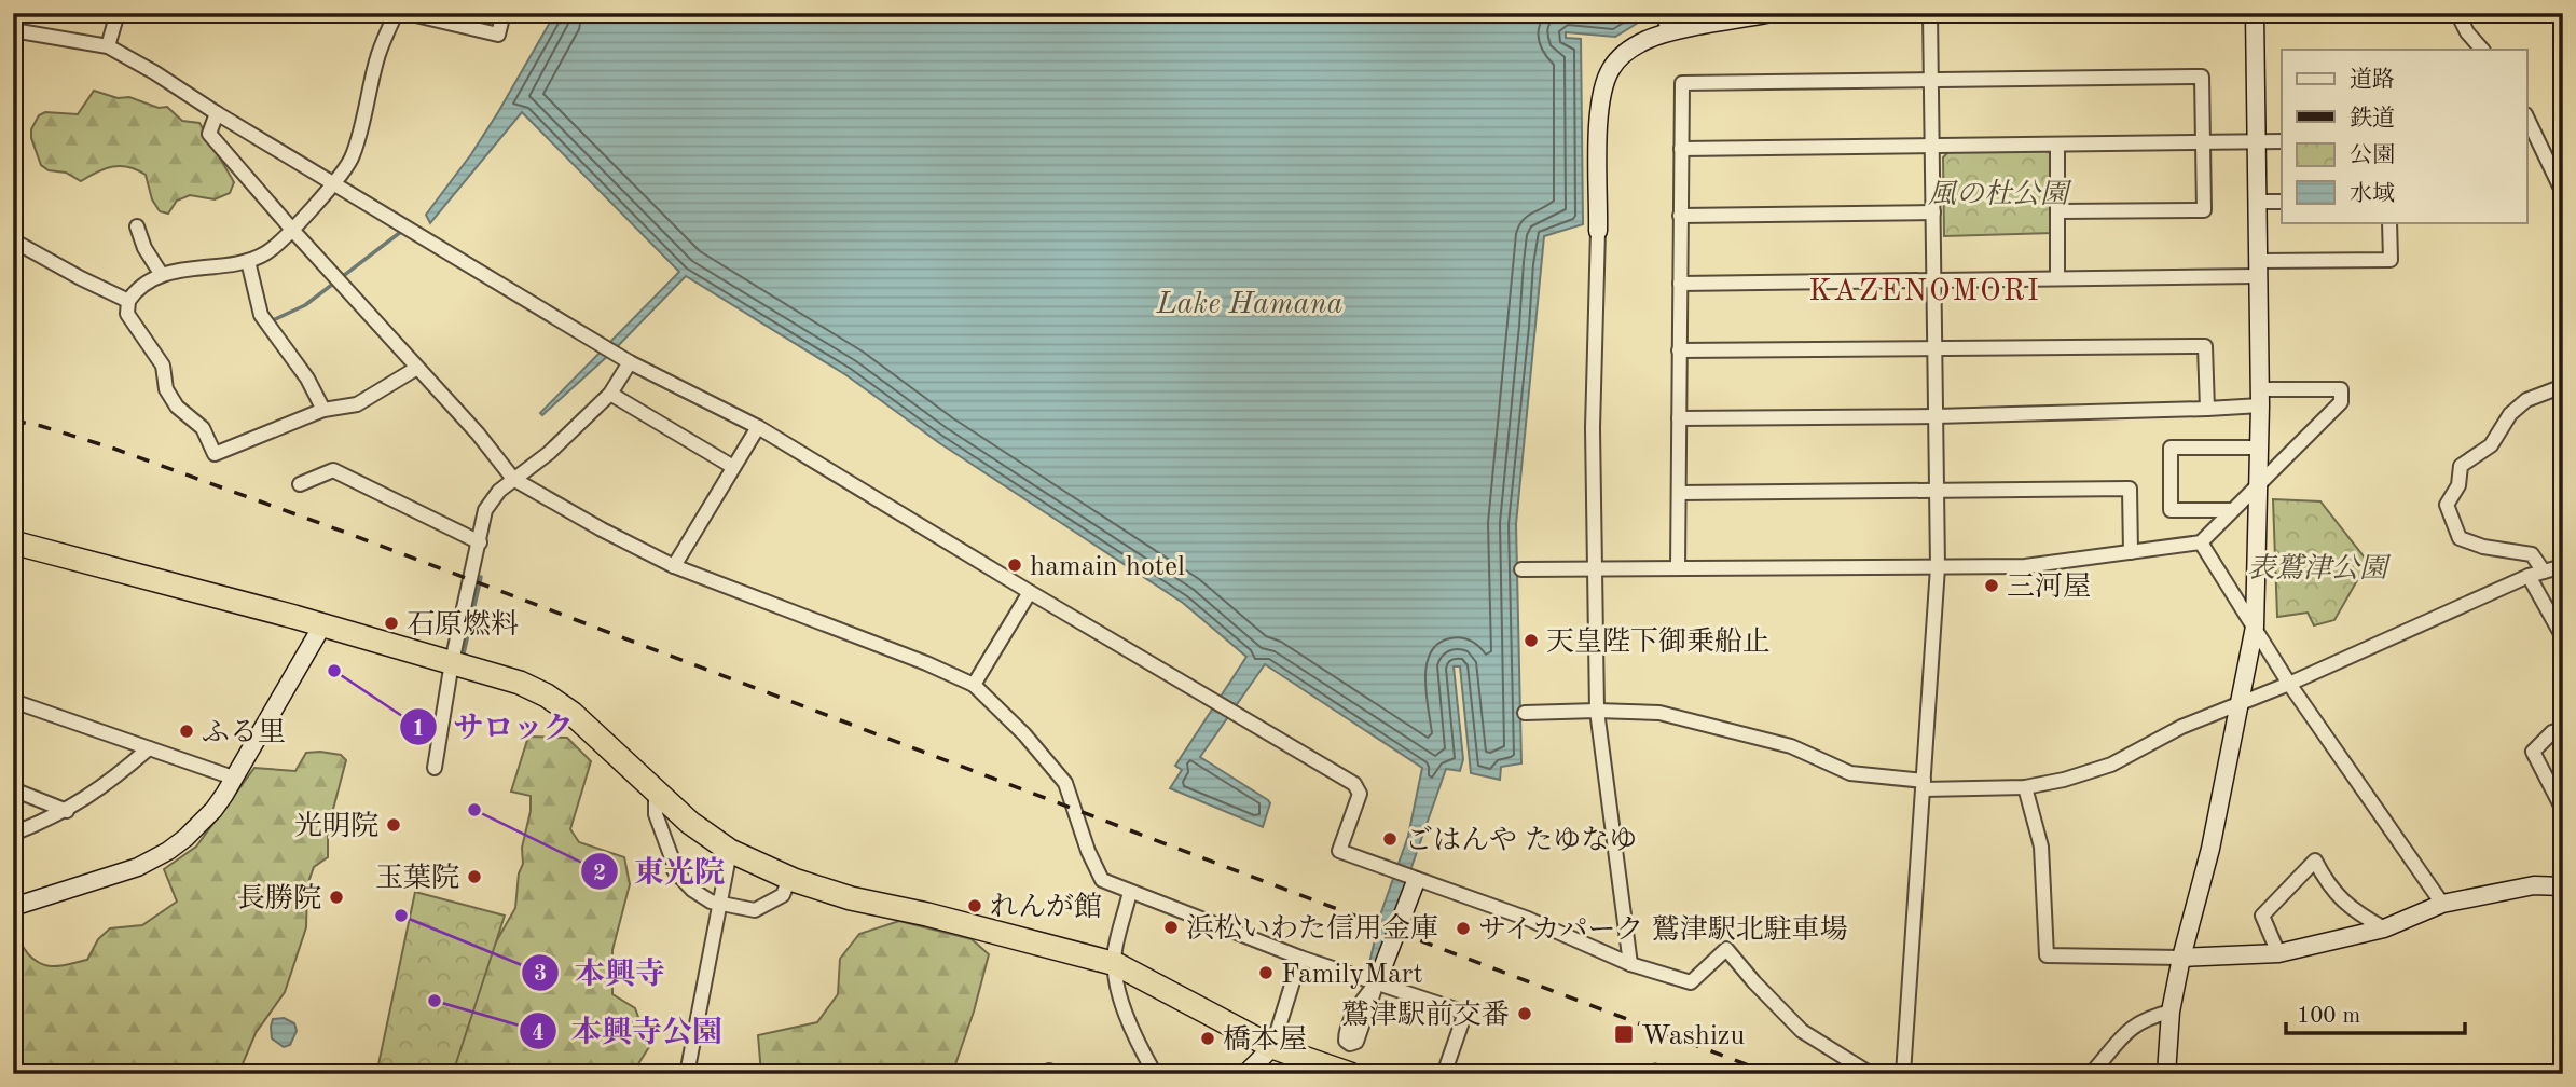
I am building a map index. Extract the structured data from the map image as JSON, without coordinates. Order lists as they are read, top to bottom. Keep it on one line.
{"districts":["KAZENOMORI"],"water":["Lake Hamana"],"parks":["風の杜公園","表鷲津公園"],"places":{"other":["hamain hotel","三河屋","石原燃料","天皇陛下御乗船止","サロック","ふる里","東光院","光明院","ごはんや たゆなゆ","玉葉院","長勝院","れんが館","本興寺","浜松いわた信用金庫","サイカパーク 鷲津駅北駐車場","FamilyMart","本興寺公園","鷲津駅前交番","橋本屋"],"transit":["Washizu"]},"legend":["道路","鉄道","公園","水域"],"scale_bar":"100 m"}
